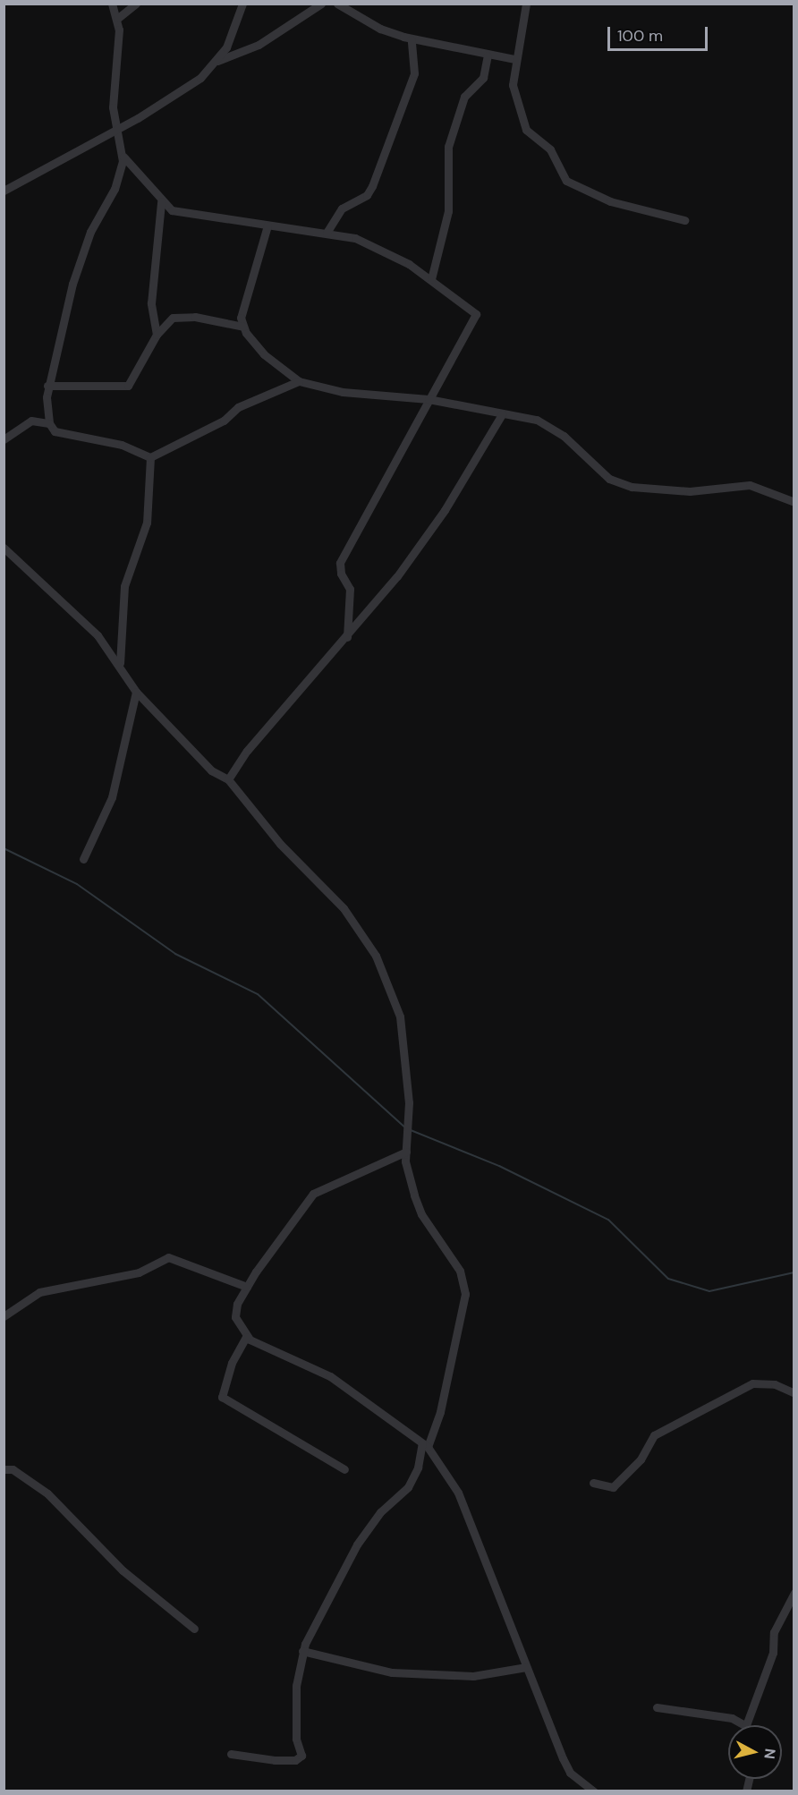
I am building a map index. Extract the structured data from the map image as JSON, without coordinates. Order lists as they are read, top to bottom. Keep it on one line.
{"scale_bar":"100 m","north":"right"}
